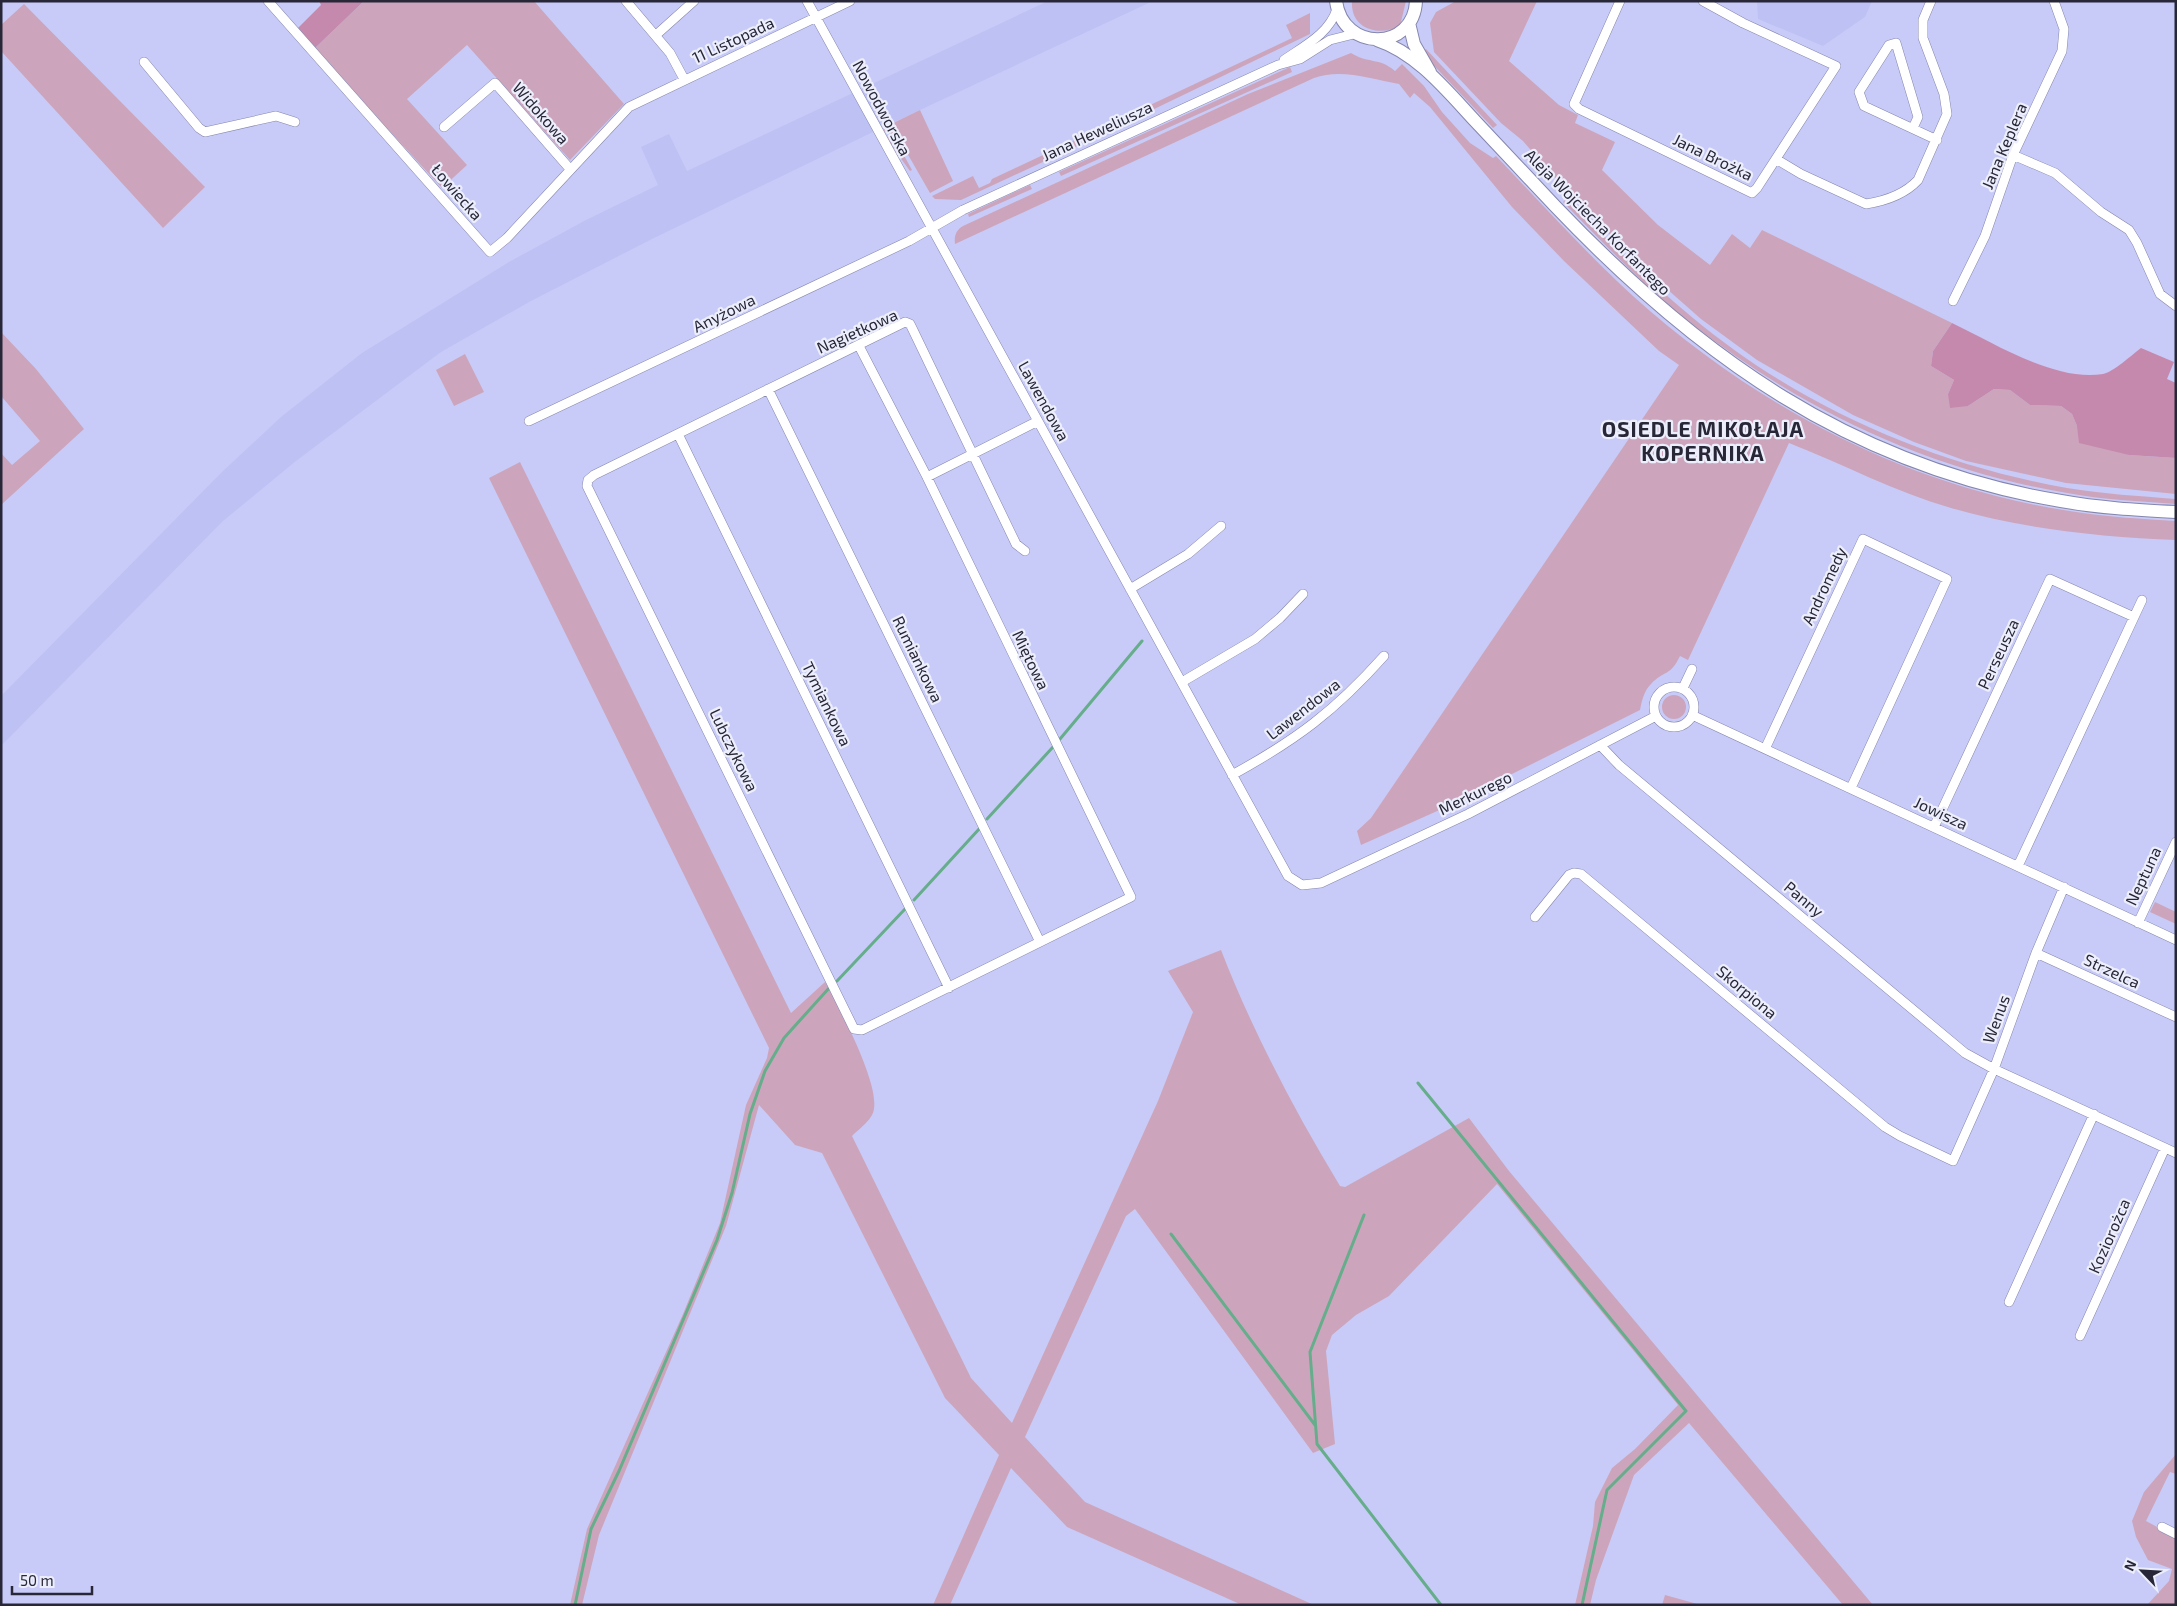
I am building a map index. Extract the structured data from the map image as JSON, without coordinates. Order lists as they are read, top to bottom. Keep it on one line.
{"streets":{"main road":["Aleja Wojciecha Korfantego"],"street":["11 Listopada","Nowodworska","Widokowa","Jana Heweliusza","Jana Keplera","Jana Brożka","Łowiecka","Anyżowa","Nagietkowa","Lawendowa","Andromedy","Perseusza","Rumiankowa","Miętowa","Tymiankowa","Lubczykowa","Merkurego","Jowisza","Neptuna","Panny","Strzelca","Skorpiona","Wenus","Koziorożca"]},"crossings":[["11 Listopada","Nowodworska"],["11 Listopada","Łowiecka"],["Nowodworska","Jana Heweliusza"],["Nowodworska","Anyżowa"],["Nowodworska","Lawendowa"],["Widokowa","Łowiecka"],["Jana Heweliusza","Aleja Wojciecha Korfantego"],["Jana Heweliusza","Anyżowa"],["Jana Heweliusza","Lawendowa"],["Anyżowa","Lawendowa"],["Nagietkowa","Rumiankowa"],["Nagietkowa","Miętowa"],["Nagietkowa","Lubczykowa"],["Lawendowa","Merkurego"],["Andromedy","Jowisza"],["Perseusza","Jowisza"],["Rumiankowa","Miętowa"],["Rumiankowa","Lubczykowa"],["Miętowa","Lubczykowa"],["Tymiankowa","Lubczykowa"],["Merkurego","Jowisza"],["Merkurego","Panny"],["Jowisza","Neptuna"],["Jowisza","Wenus"],["Panny","Wenus"],["Strzelca","Wenus"],["Skorpiona","Wenus"]],"districts":["OSIEDLE MIKOŁAJA KOPERNIKA"],"scale_bar":"50 m","north":"top left"}
